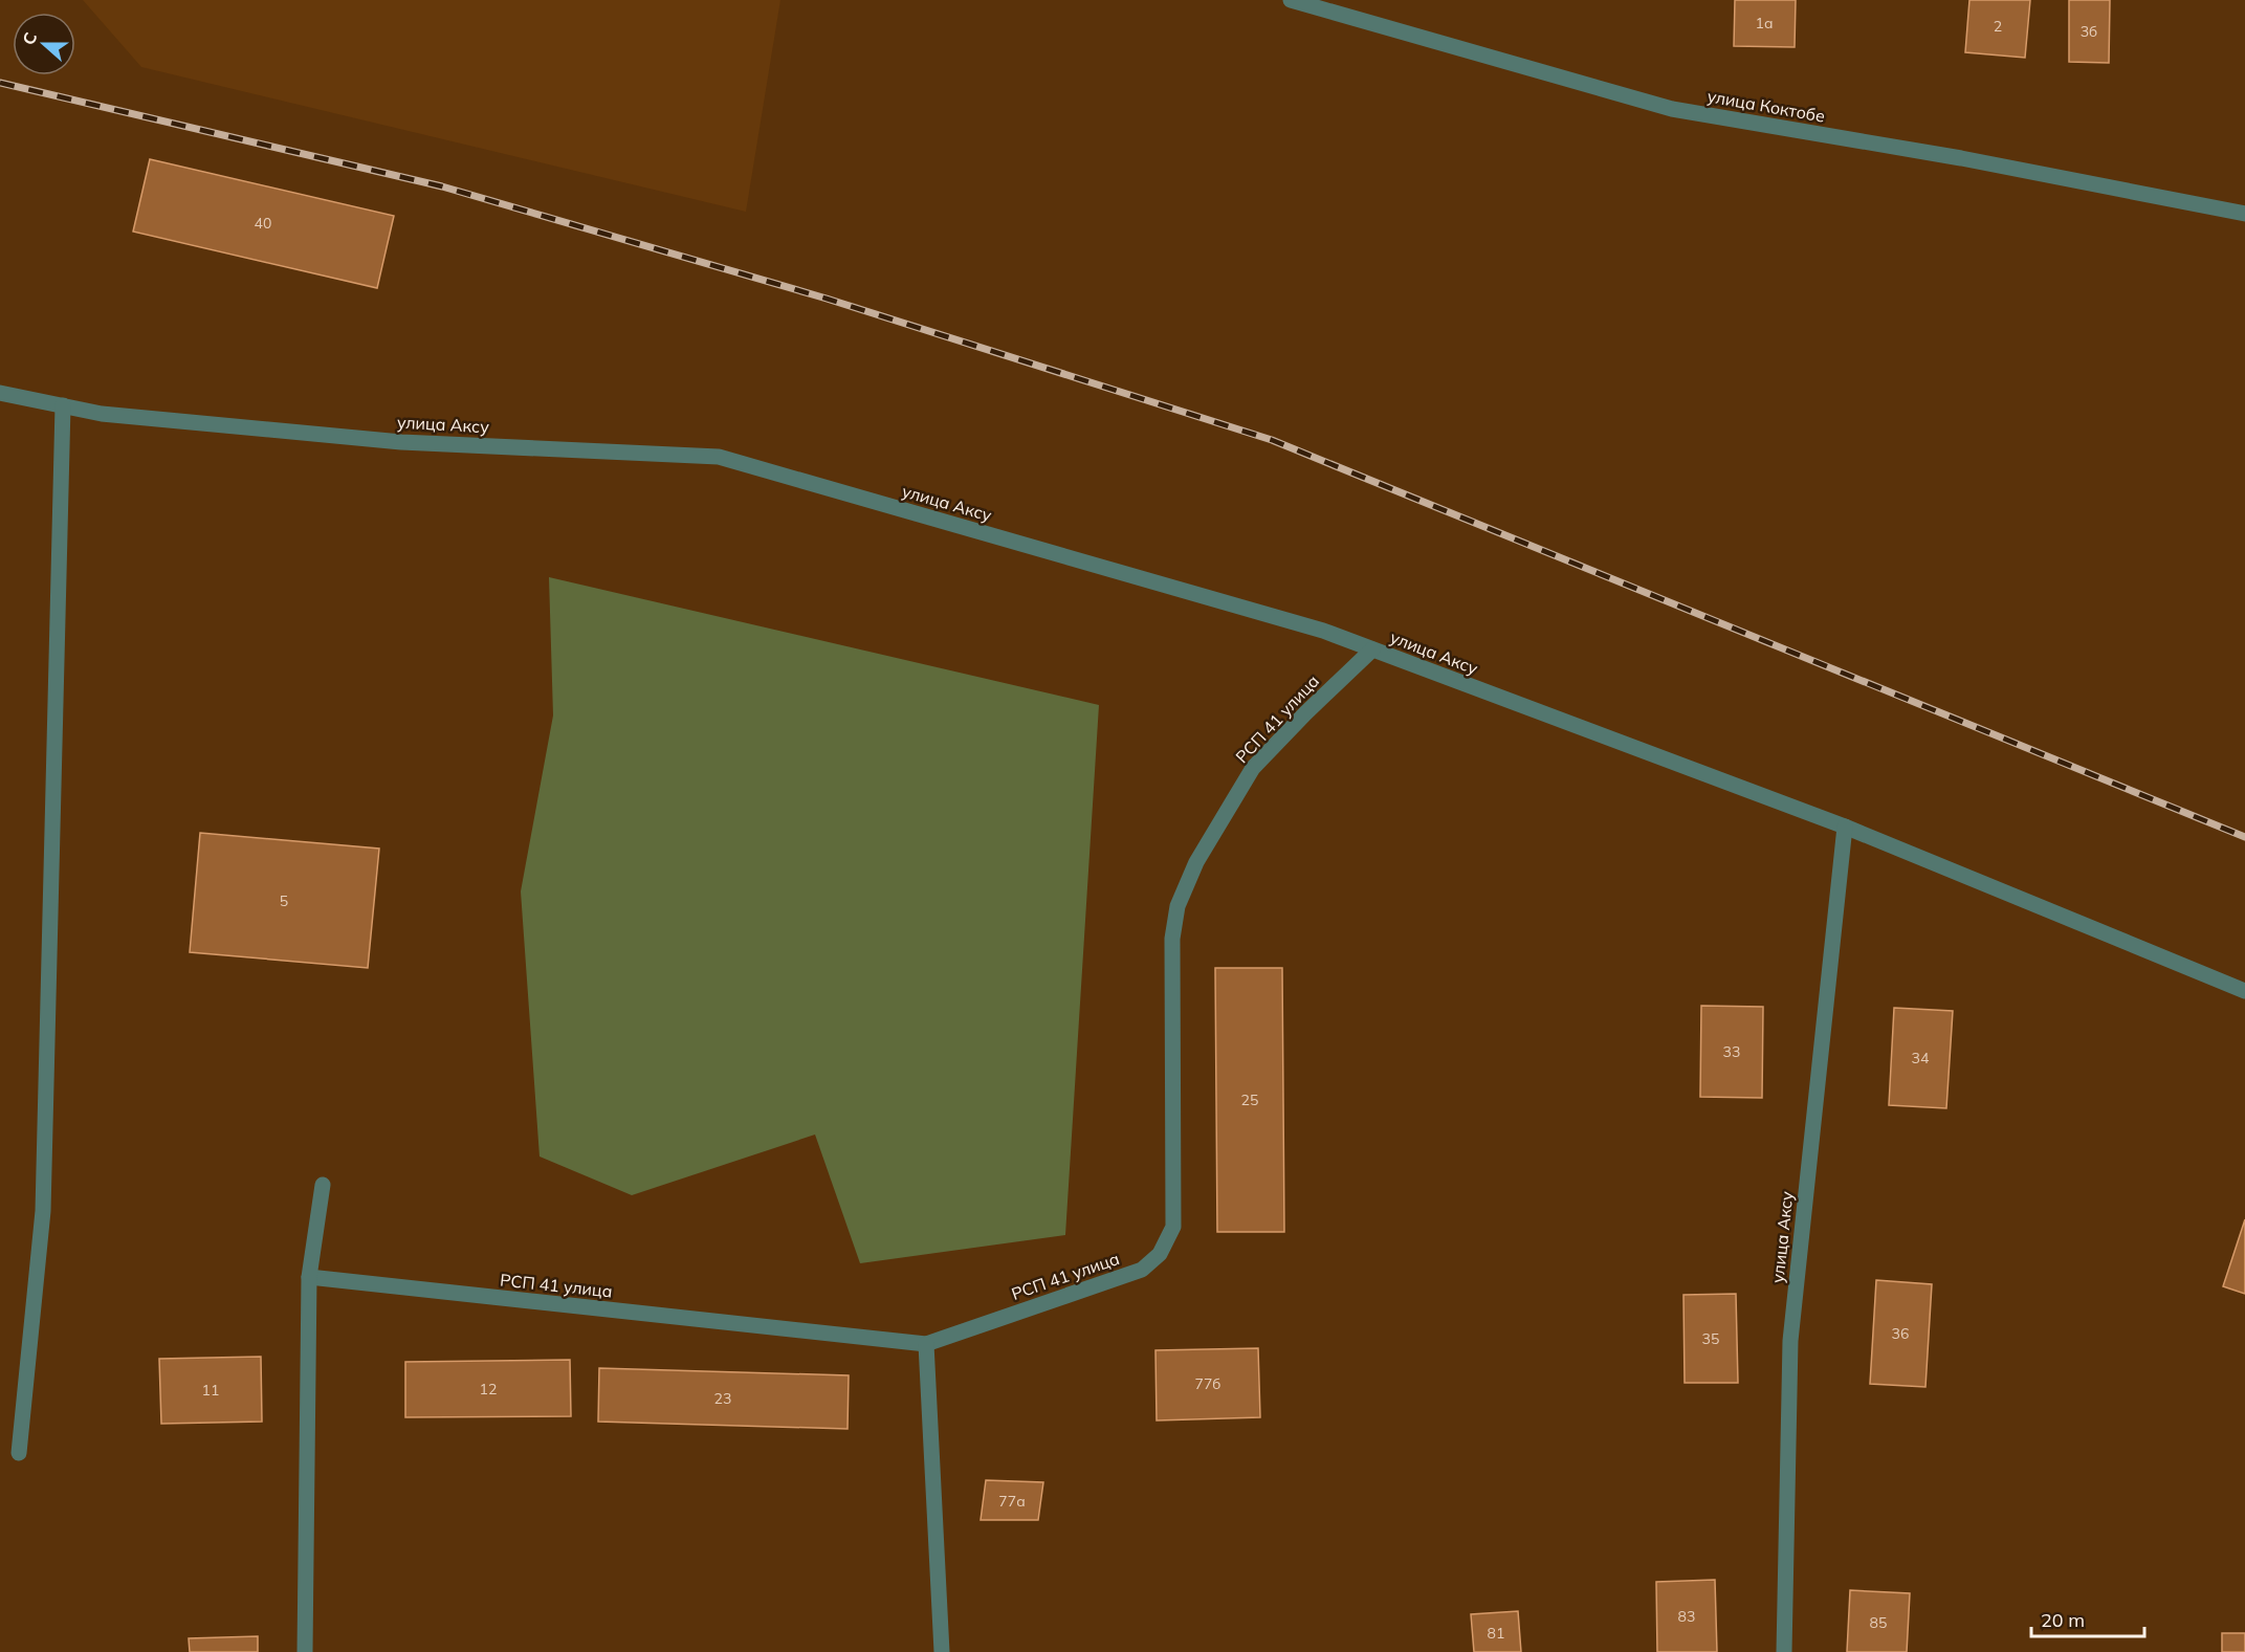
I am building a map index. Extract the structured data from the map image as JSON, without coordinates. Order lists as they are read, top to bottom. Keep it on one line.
{"streets":{"street":["улица Коктобе","улица Аксу","РСП 41 улица"]},"crossings":[["улица Аксу","РСП 41 улица"]],"house_numbers":["1а","2","3б","40","5","33","34","25","36","35","77б","12","11","23","77а","83","85","81"],"scale_bar":"20 m","north":"left"}
